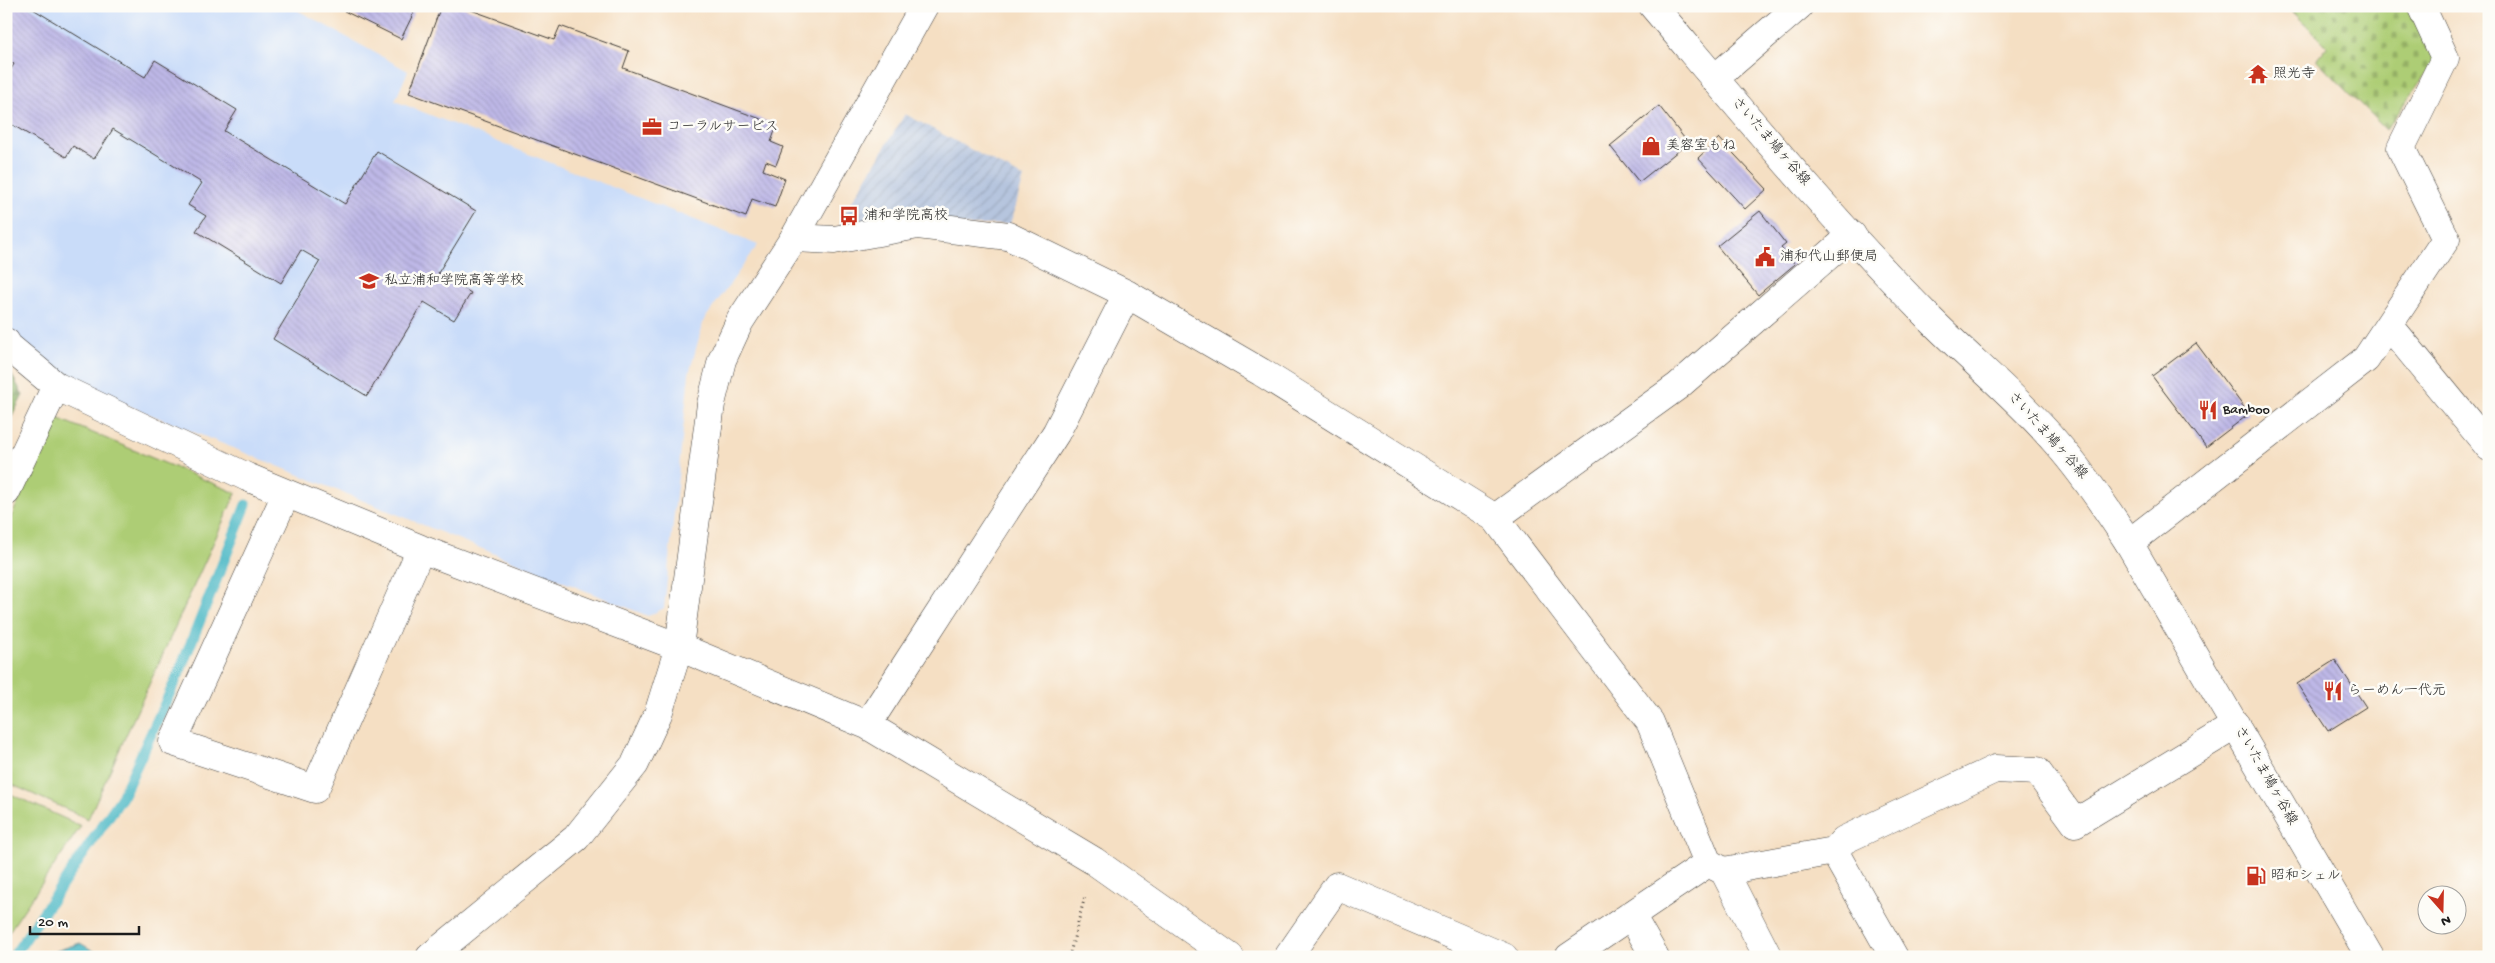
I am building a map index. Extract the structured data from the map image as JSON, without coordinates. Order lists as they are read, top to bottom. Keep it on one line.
{"streets":{"street":["さいたま鳩ヶ谷線"]},"places":{"temple":["照光寺"],"office":["コーラルサービス"],"shop":["美容室もね"],"bus stop":["浦和学院高校"],"public building":["浦和代山郵便局"],"school or university":["私立浦和学院高等学校"],"restaurant":["Bamboo","らーめん一代元"],"fuel station":["昭和シェル"]},"scale_bar":"20 m","north":"bottom"}
